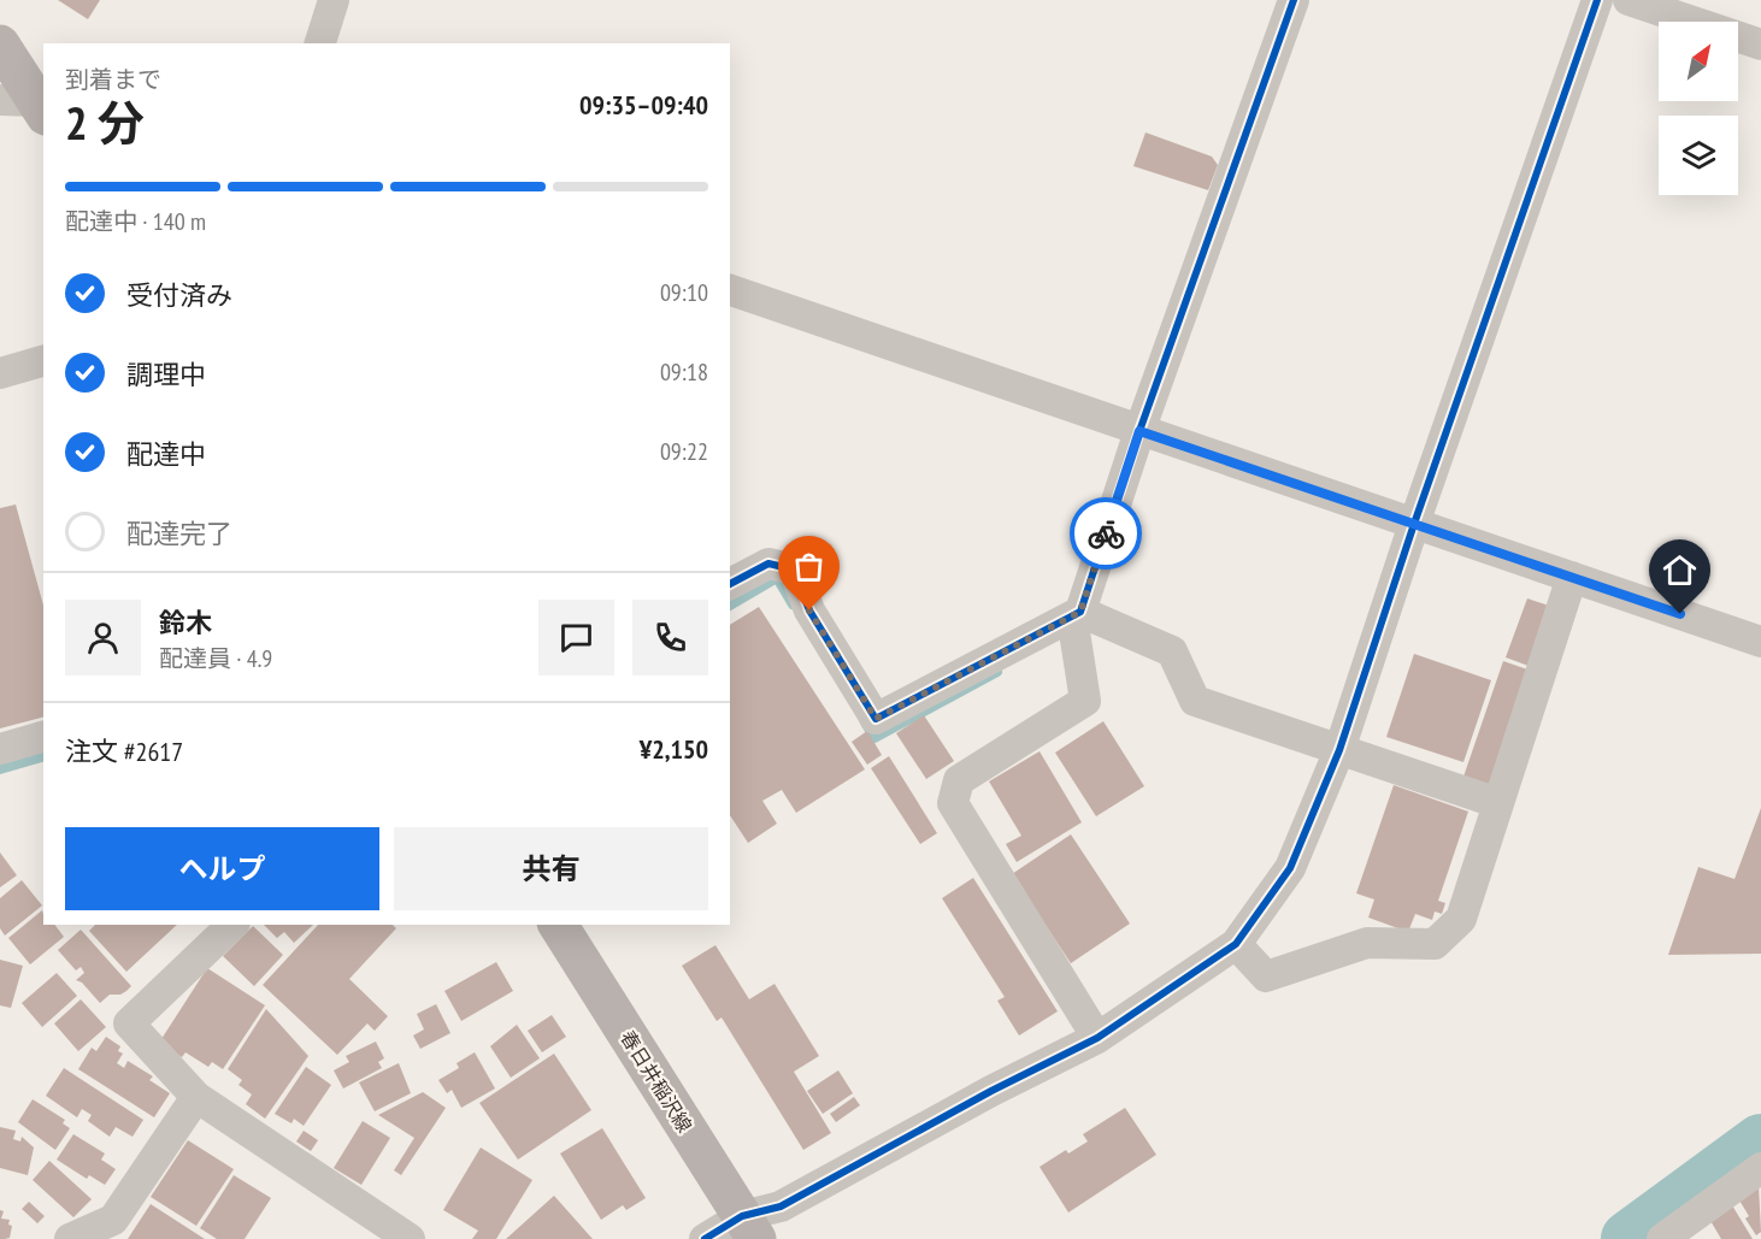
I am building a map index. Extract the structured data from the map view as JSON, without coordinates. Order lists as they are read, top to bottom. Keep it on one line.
{"streets":{"main road":["春日井稲沢線"]},"north":"top right","page":{"heading":["2 分","到着まで","09:35–09:40"],"panel":["鈴木","配達員 · 4.9","注文 #2617","¥2,150"],"bar":"配達中 · 140 m","list":[["受付済み","09:10"],["調理中","09:18"],["配達中","09:22"],"配達完了"],"buttons":["ヘルプ","共有"]}}
